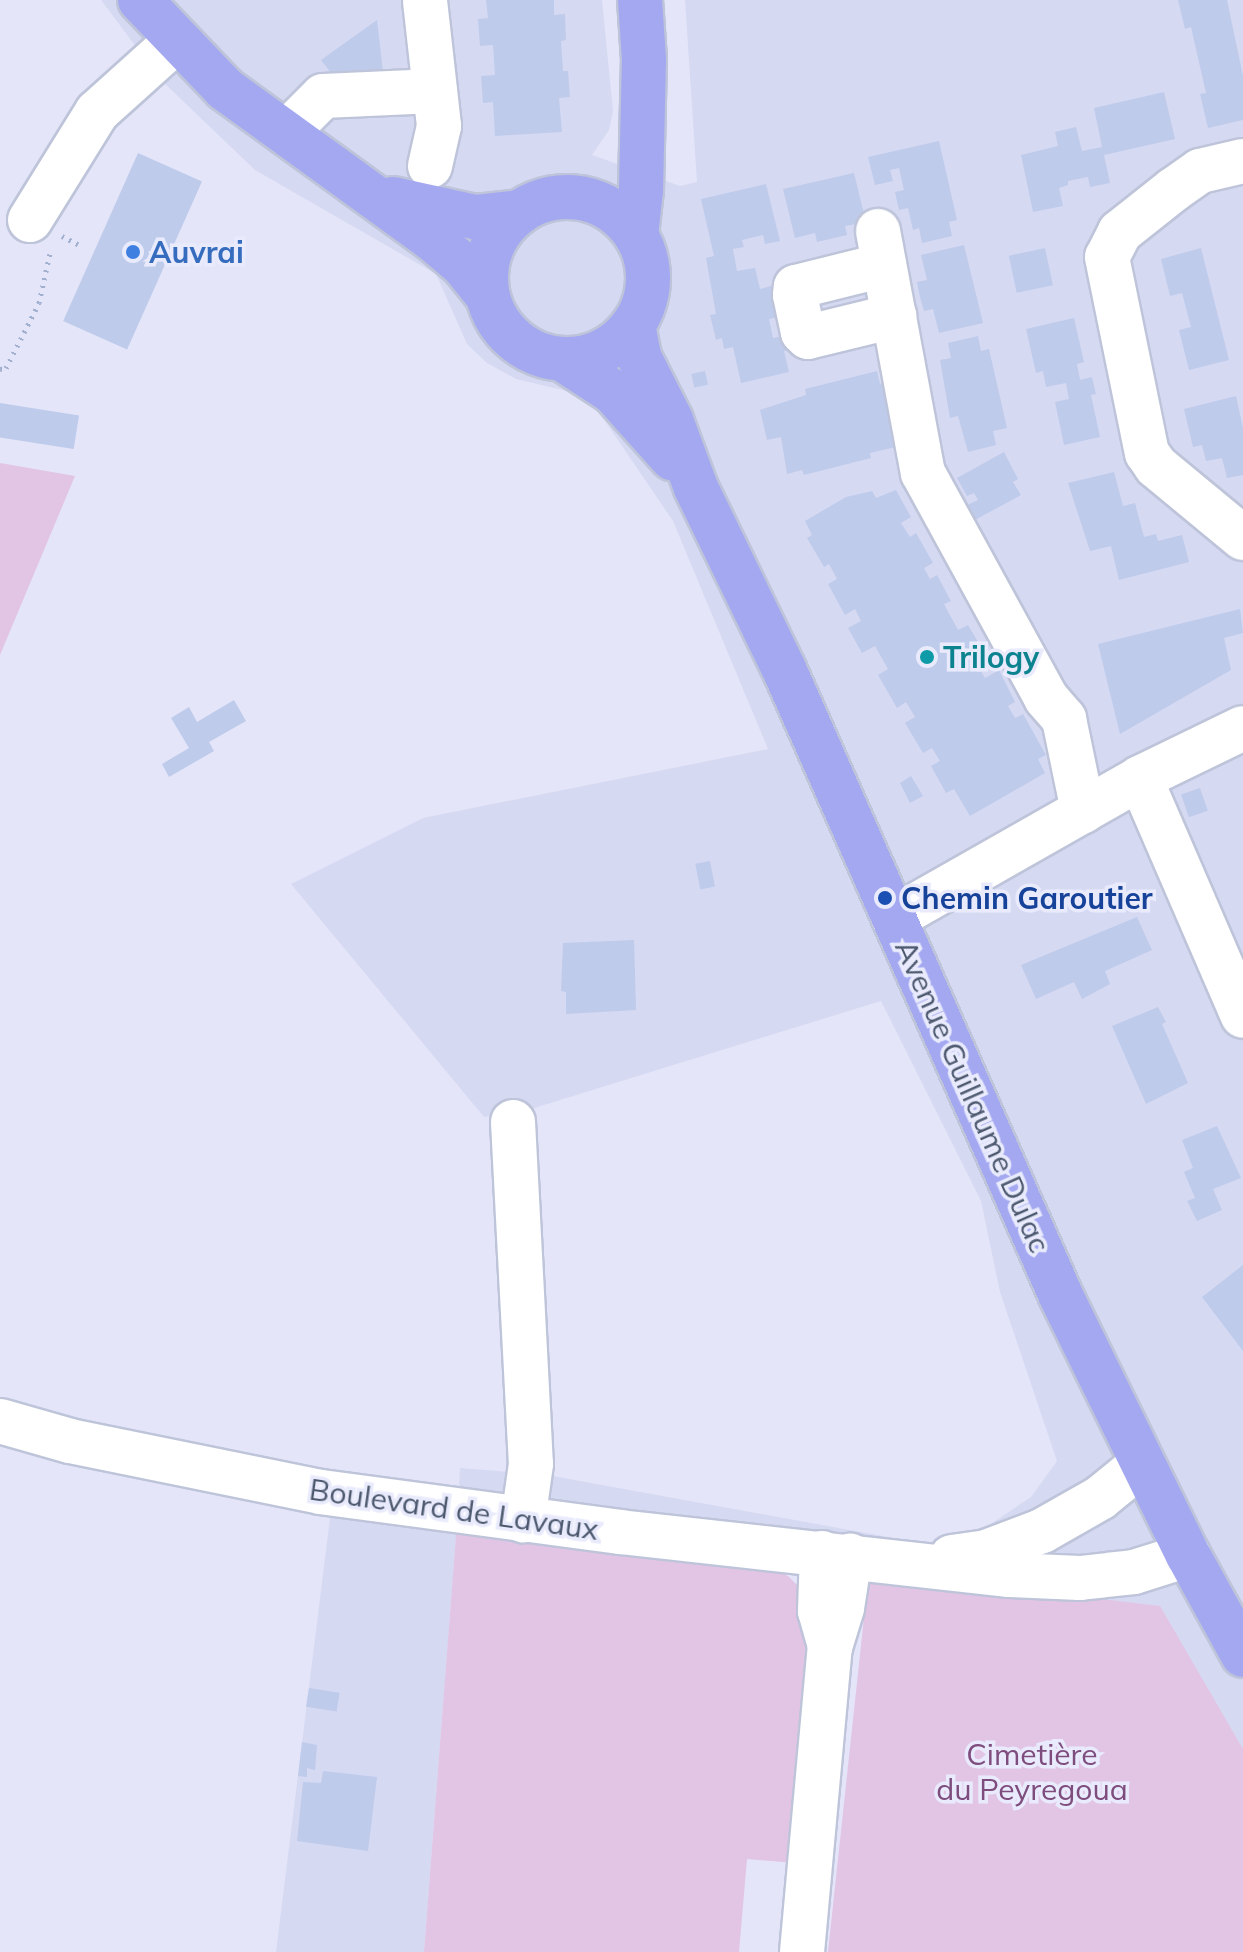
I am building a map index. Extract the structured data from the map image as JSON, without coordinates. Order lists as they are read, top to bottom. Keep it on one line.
{"streets":{"main road":["Avenue Guillaume Dulac"],"street":["Boulevard de Lavaux"]},"crossings":[["Avenue Guillaume Dulac","Boulevard de Lavaux"]],"parks":["Cimetière du Peyregoua"],"places":["Auvrai","Trilogy","Chemin Garoutier"]}
